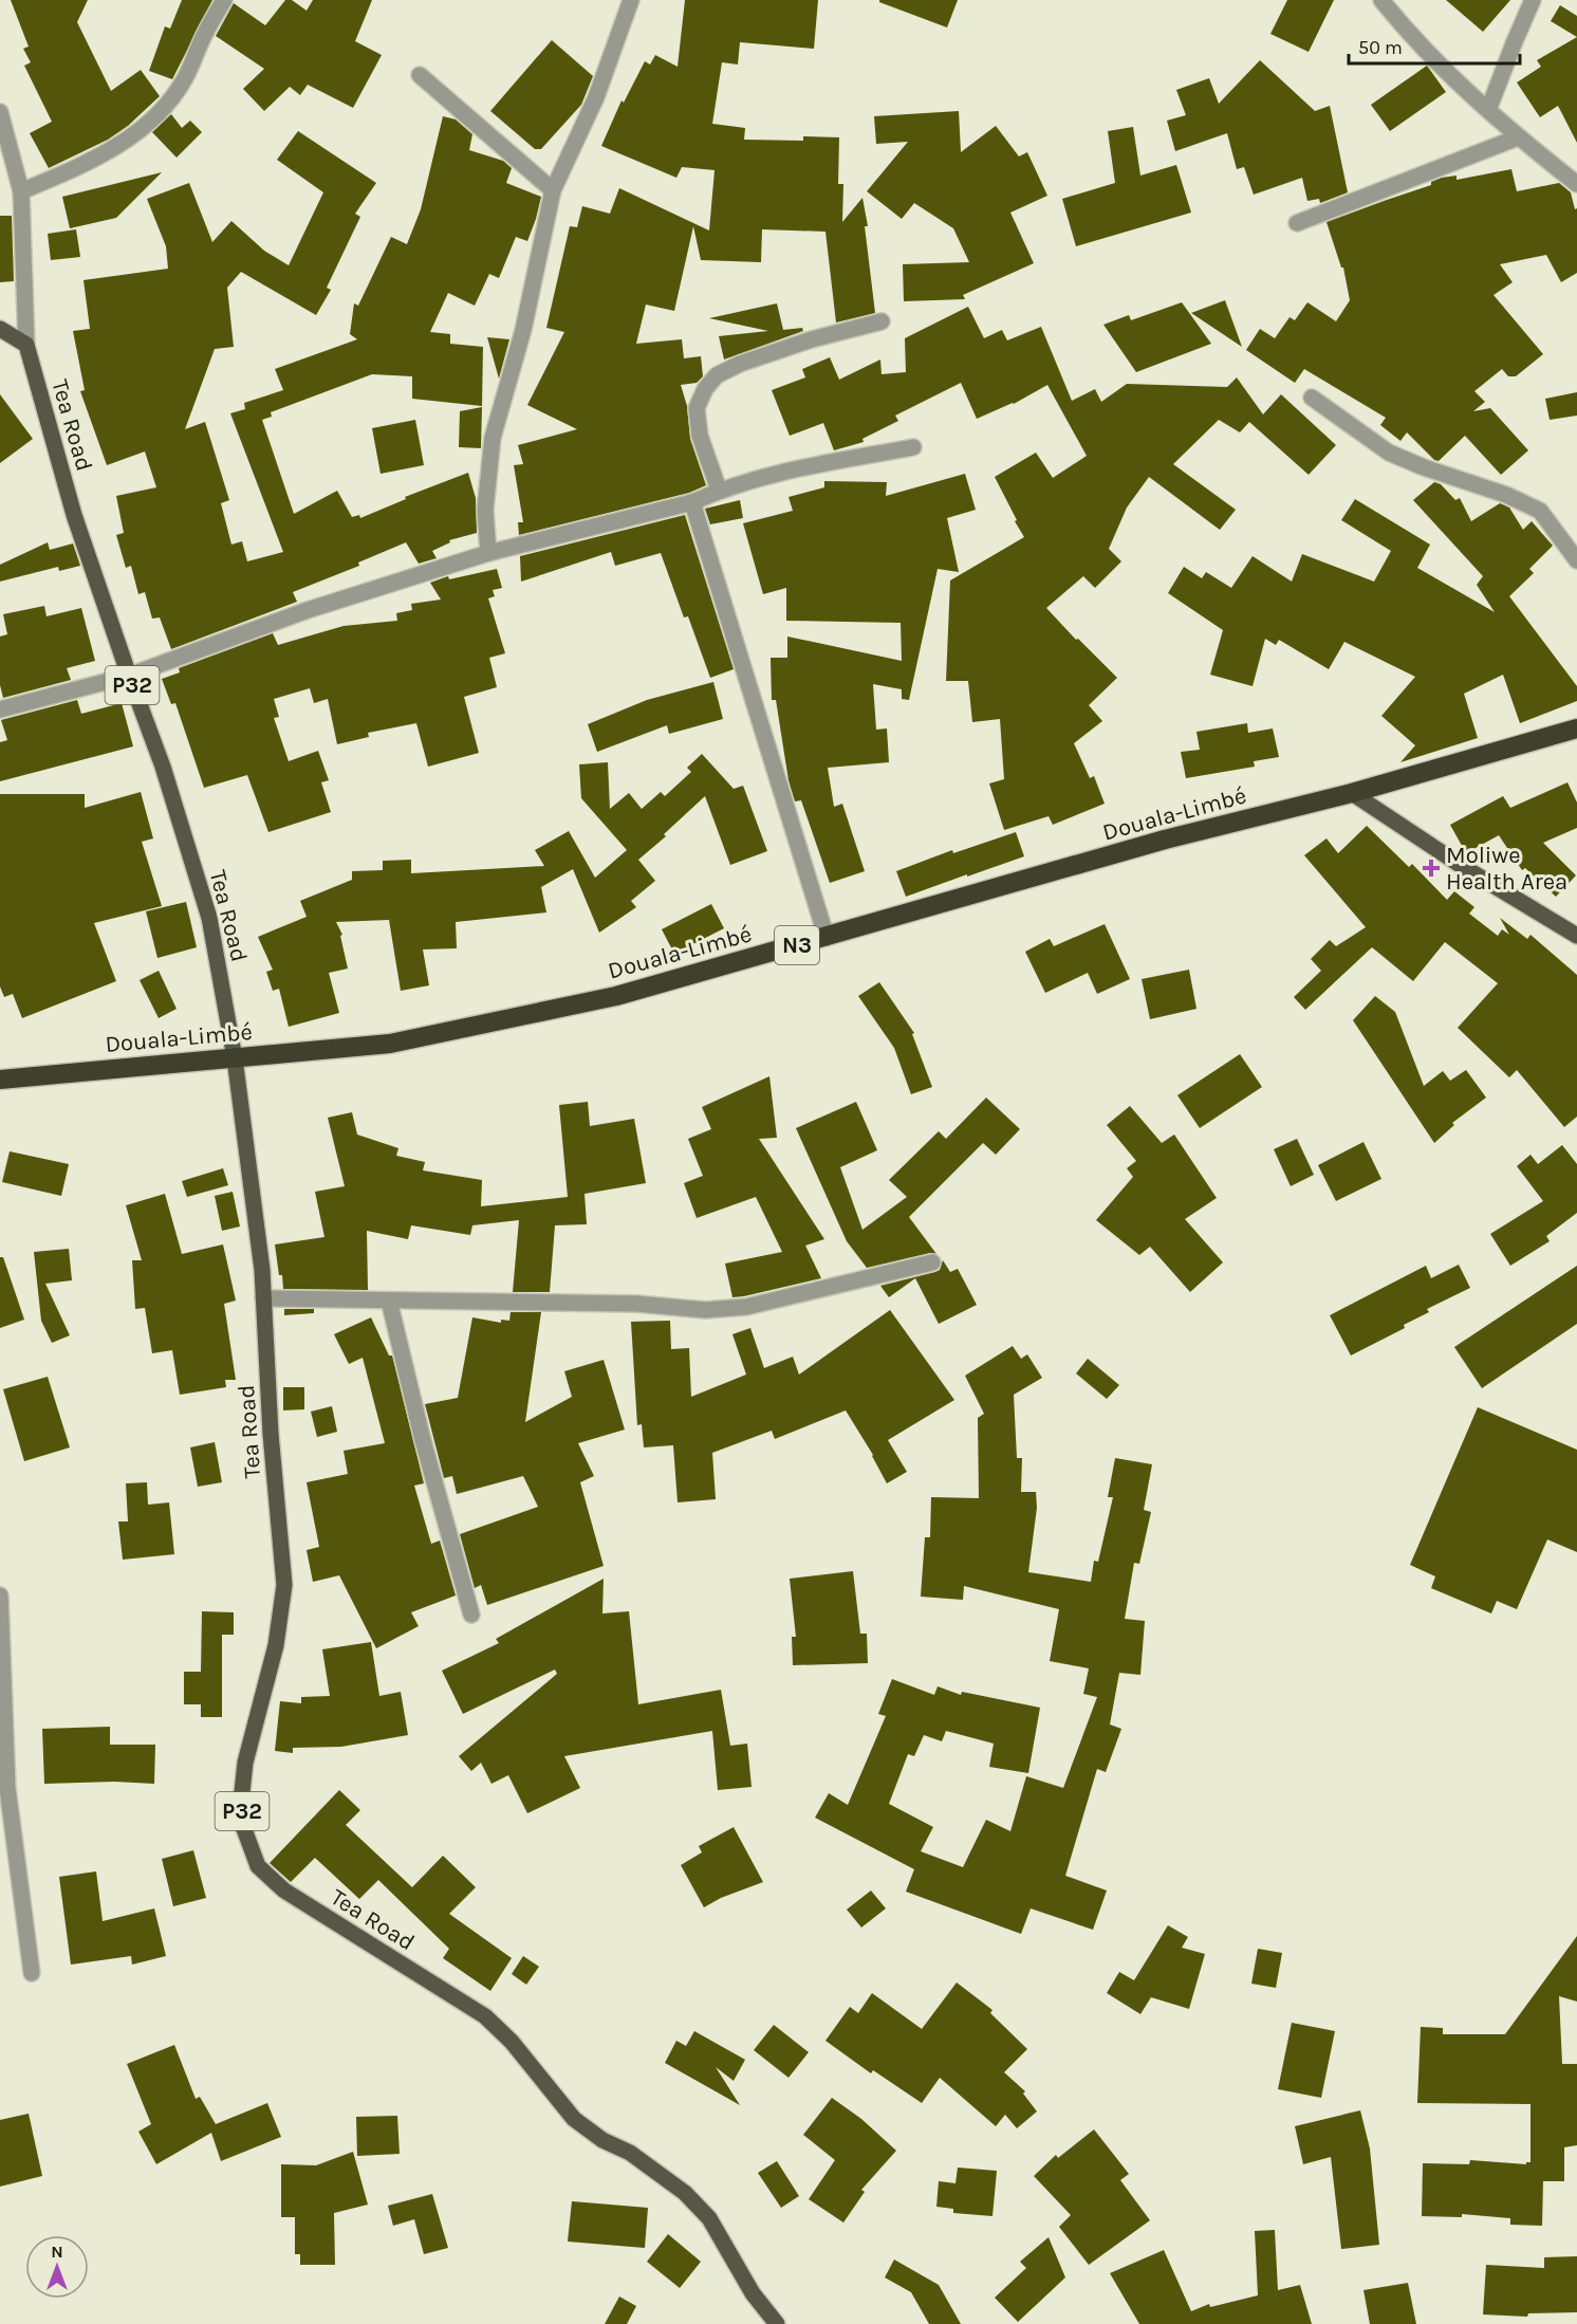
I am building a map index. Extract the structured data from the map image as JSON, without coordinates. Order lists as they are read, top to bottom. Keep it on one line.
{"streets":{"highway":["Douala-Limbé","N3"],"main road":["Tea Road","P32"]},"crossings":[["Tea Road","Douala-Limbé"]],"places":{"health":["Moliwe Health Area"]},"scale_bar":"50 m","north":"top"}
